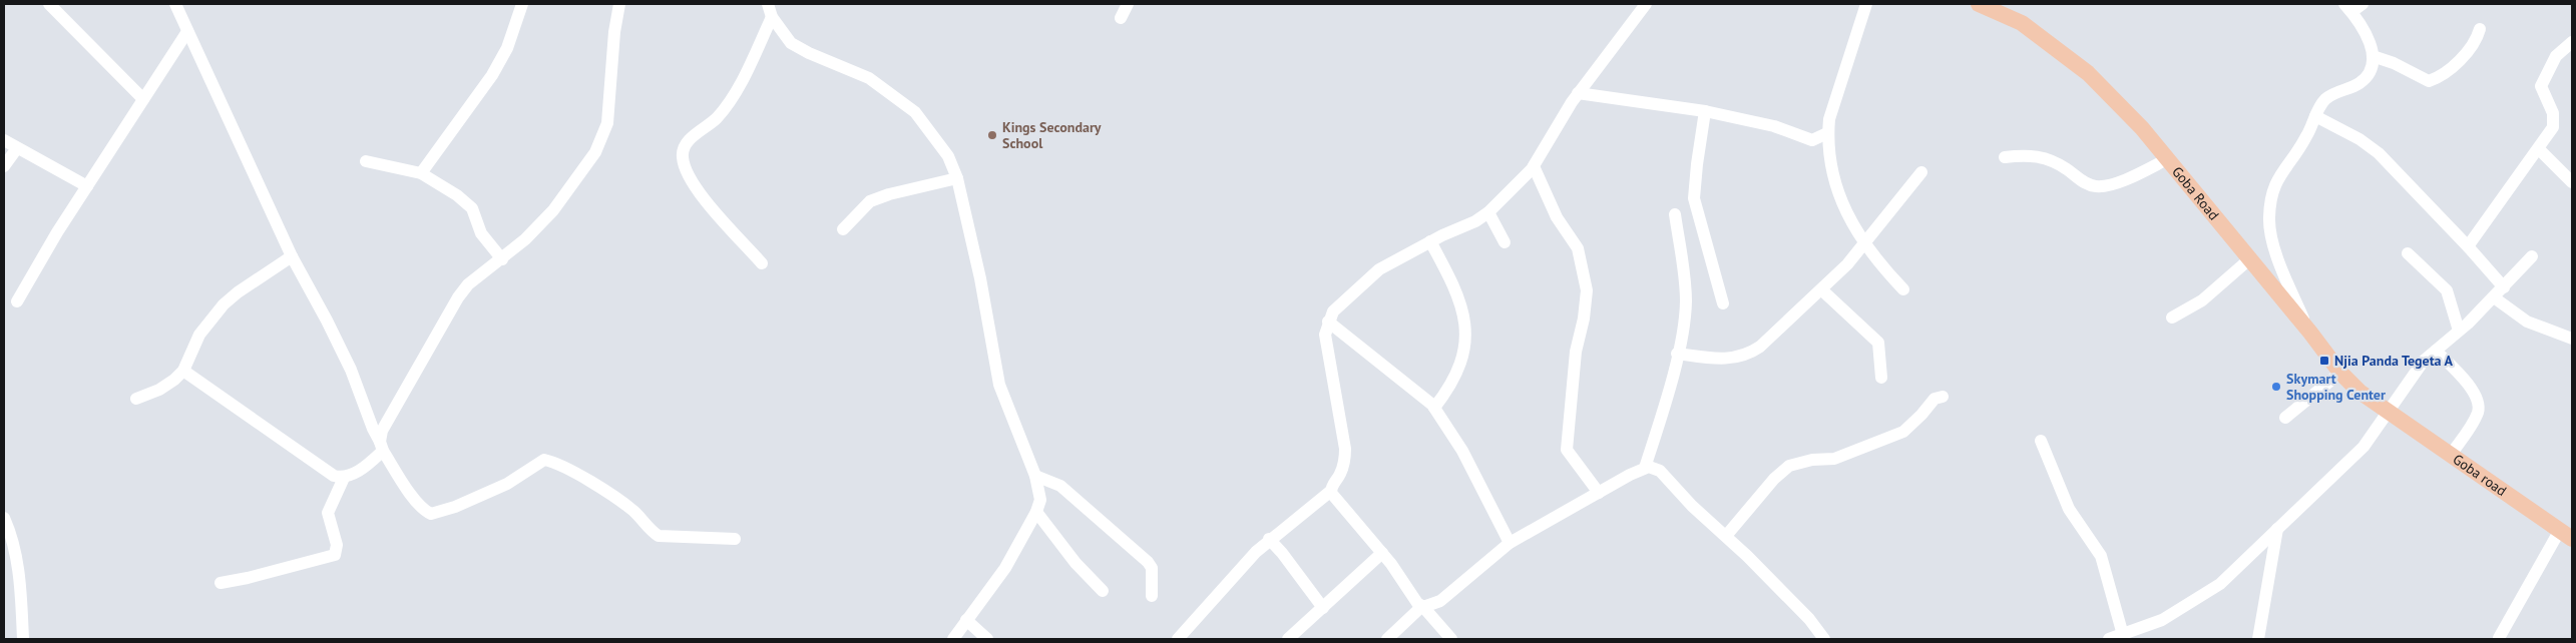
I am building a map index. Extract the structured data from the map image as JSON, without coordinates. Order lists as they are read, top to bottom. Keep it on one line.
{"streets":{"main road":["Goba Road","Goba road"]},"crossings":[["Goba Road","Goba road"]],"places":{"other":["Kings Secondary School","Skymart Shopping Center"],"transit":["Njia Panda Tegeta A"]}}
